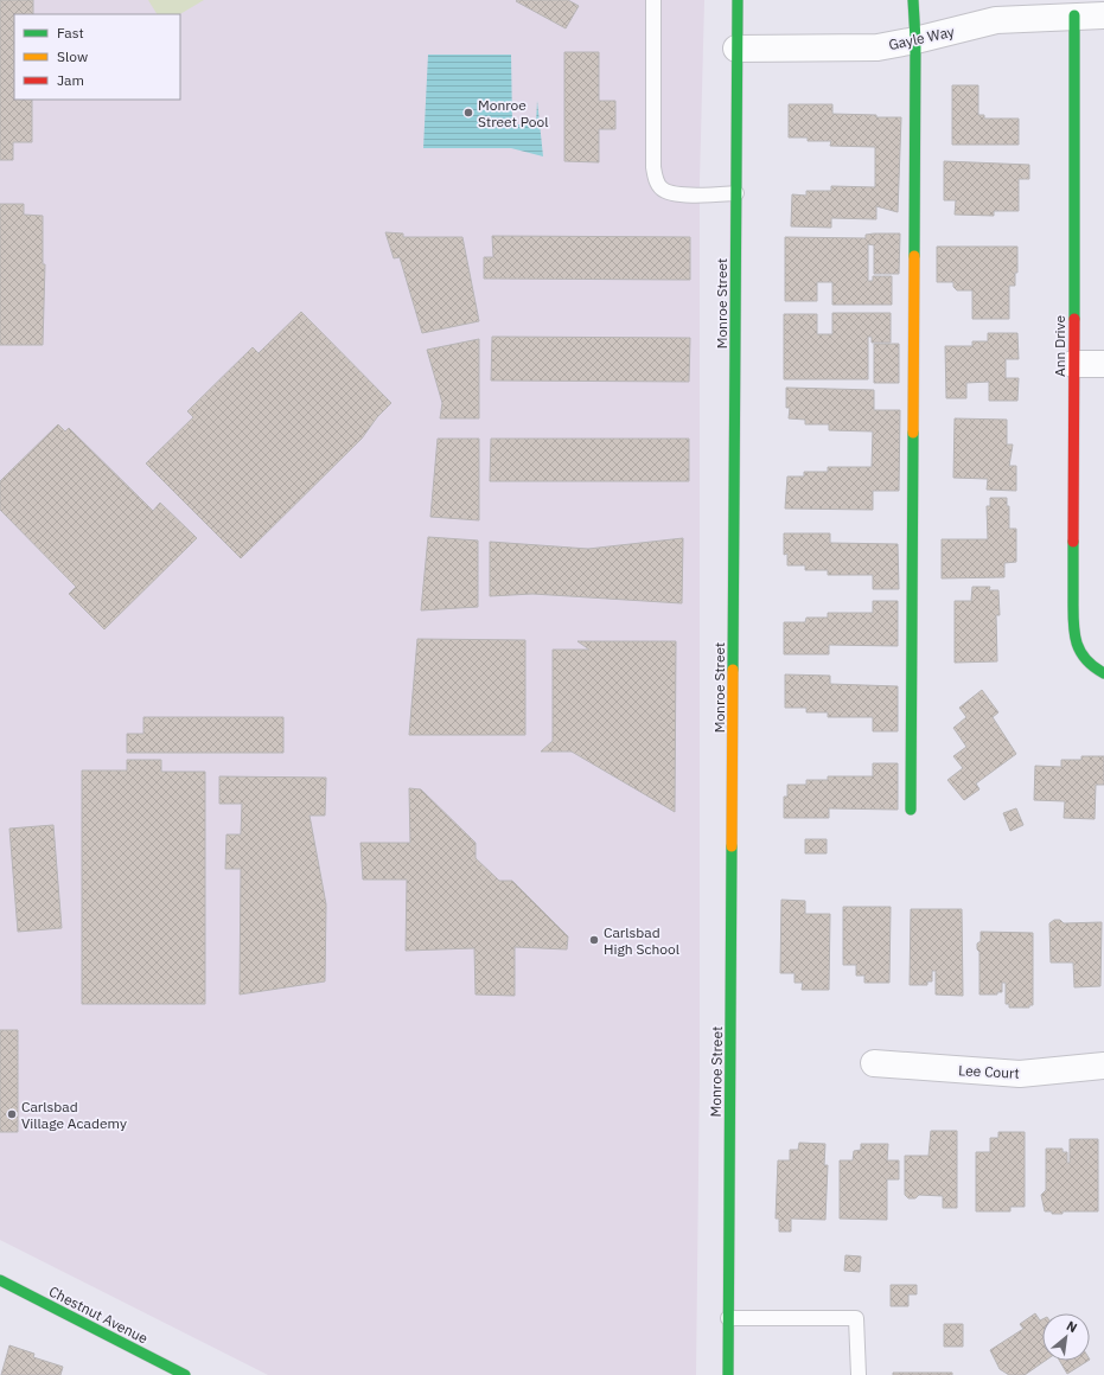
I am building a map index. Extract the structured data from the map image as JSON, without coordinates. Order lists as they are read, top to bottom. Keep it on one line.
{"streets":{"main road":["Monroe Street","Ann Drive","Chestnut Avenue"],"street":["Gayle Way","Lee Court"]},"crossings":[["Gayle Way","Monroe Street"],["Gayle Way","Ann Drive"]],"places":["Monroe Street Pool","Carlsbad High School","Carlsbad Village Academy"],"legend":["Fast","Slow","Jam"],"north":"top right"}
